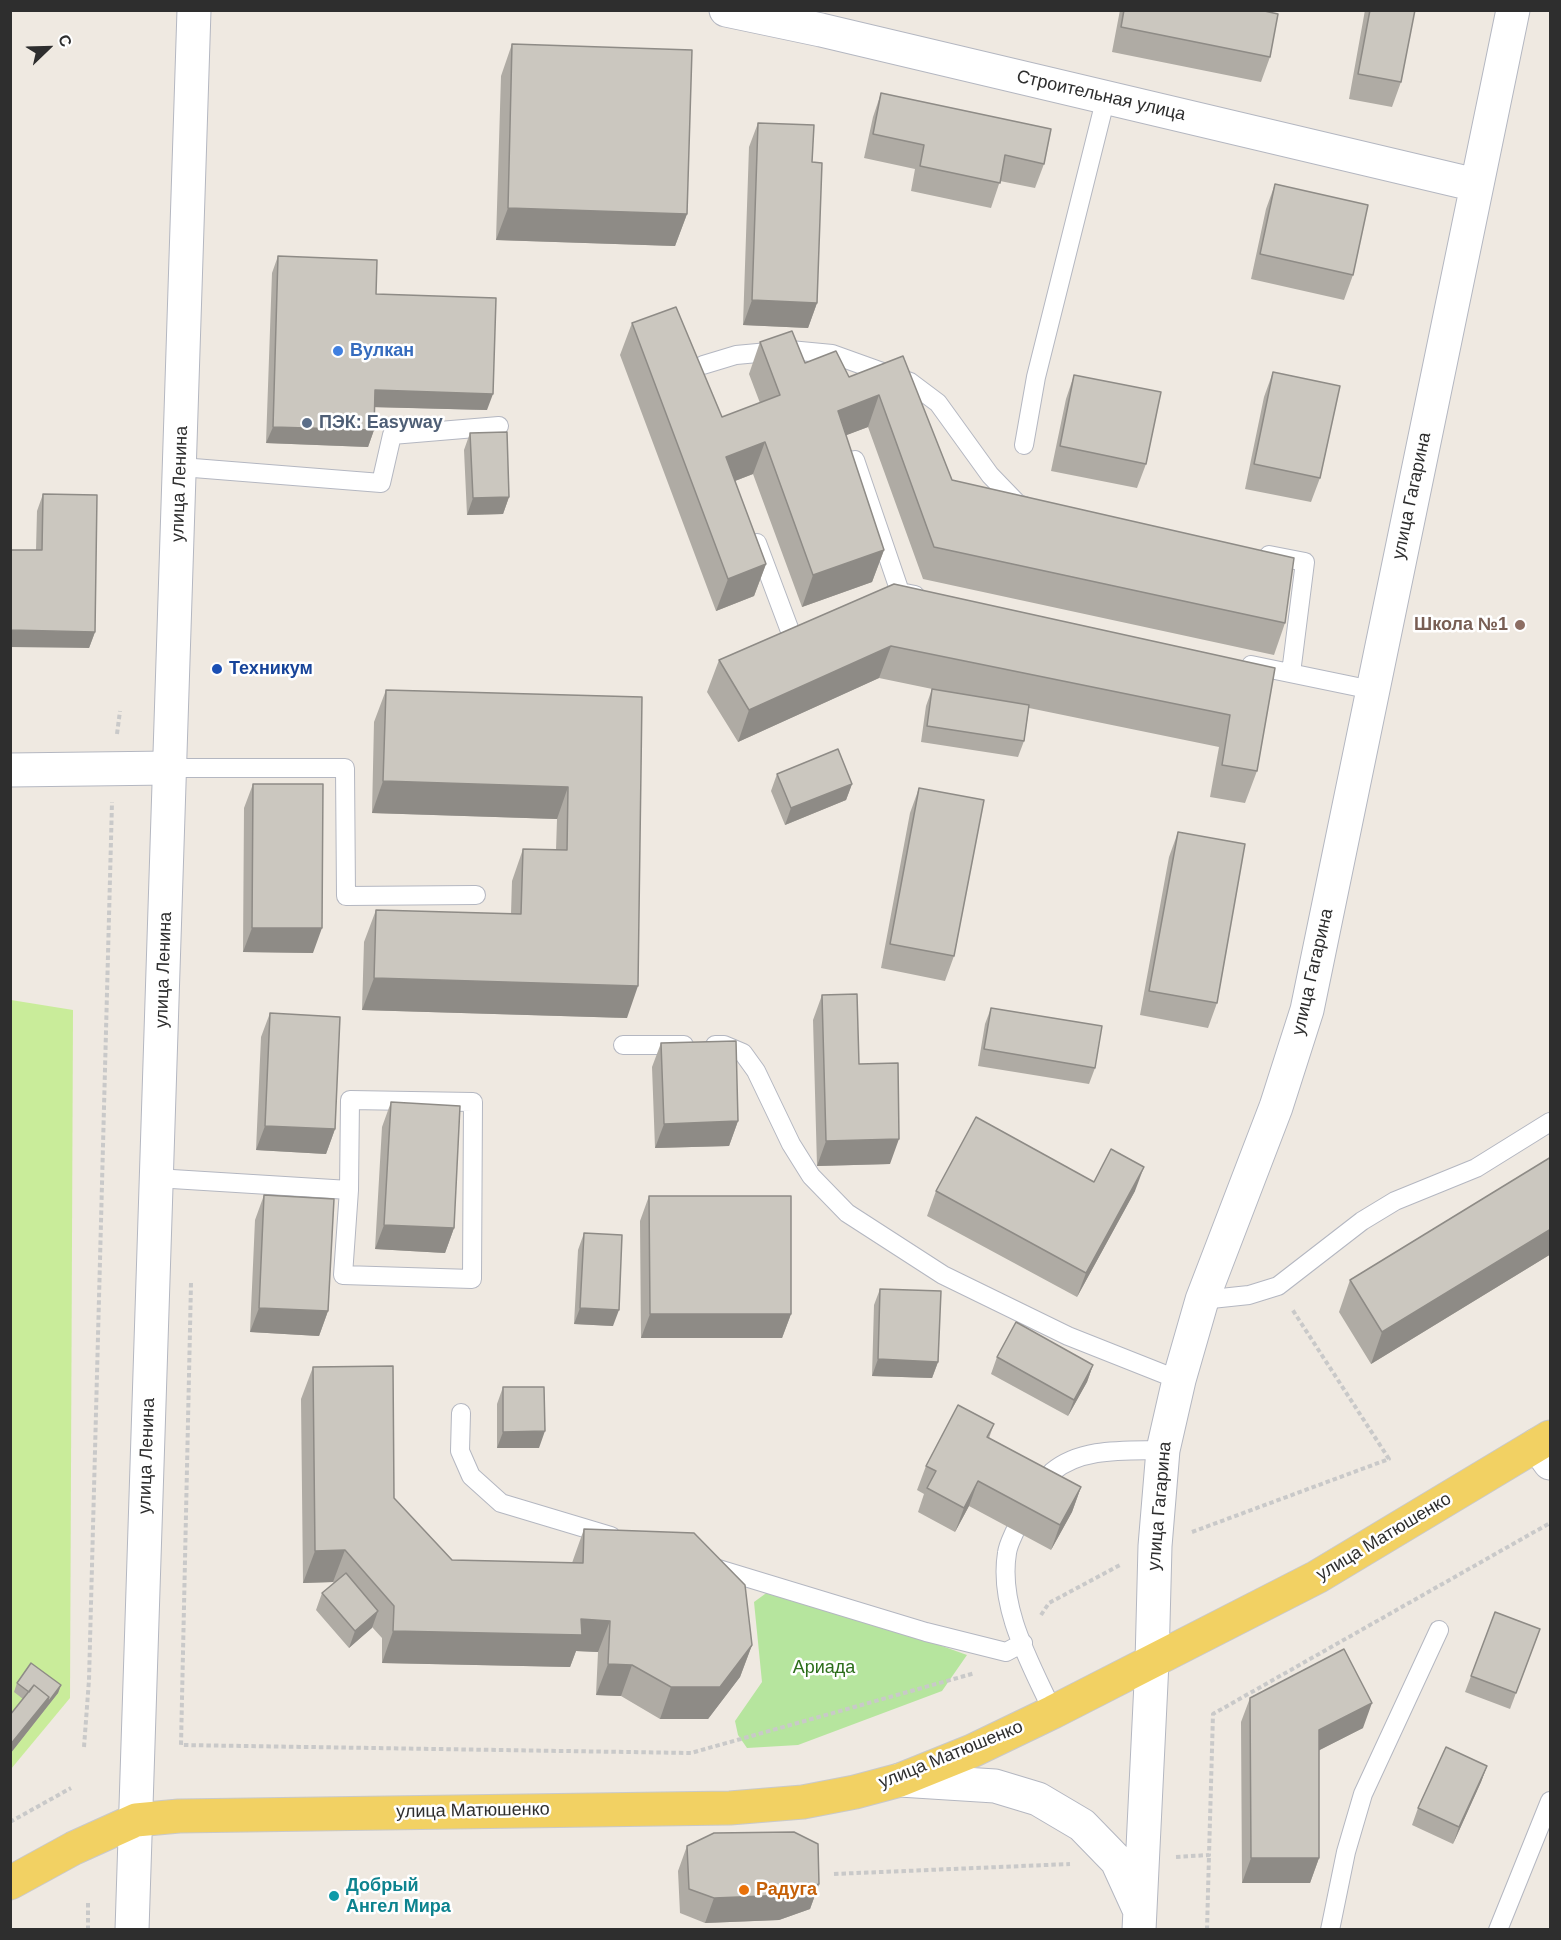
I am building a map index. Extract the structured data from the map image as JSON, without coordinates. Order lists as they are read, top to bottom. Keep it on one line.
{"streets":{"main road":["улица Матюшенко"],"street":["Строительная улица","улица Ленина","улица Гагарина"]},"crossings":[["Строительная улица","улица Гагарина"],["улица Ленина","улица Матюшенко"],["улица Гагарина","улица Матюшенко"]],"parks":["Ариада"],"places":["Вулкан","ПЭК: Easyway","Школа №1","Техникум","Радуга","Добрый Ангел Мира"],"north":"top right"}
